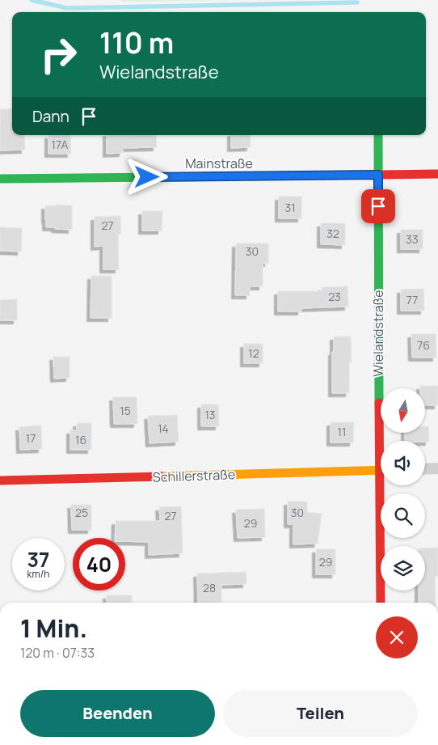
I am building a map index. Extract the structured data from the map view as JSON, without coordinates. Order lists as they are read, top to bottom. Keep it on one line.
{"streets":{"street":["Mainstraße","Wielandstraße","Schillerstraße"]},"crossings":[["Mainstraße","Wielandstraße"]],"house_numbers":["17A","31","27","32","33","30","23","77","76","12","15","13","14","11","17","16","25","30","27","29","29","28"],"north":"bottom","page":{"turn":["110 m","Wielandstraße"],"then":"Dann","speed":"37 km/h","limit":"40","heading":["1 Min.","120 m · 07:33"],"buttons":["Beenden","Teilen"]}}
